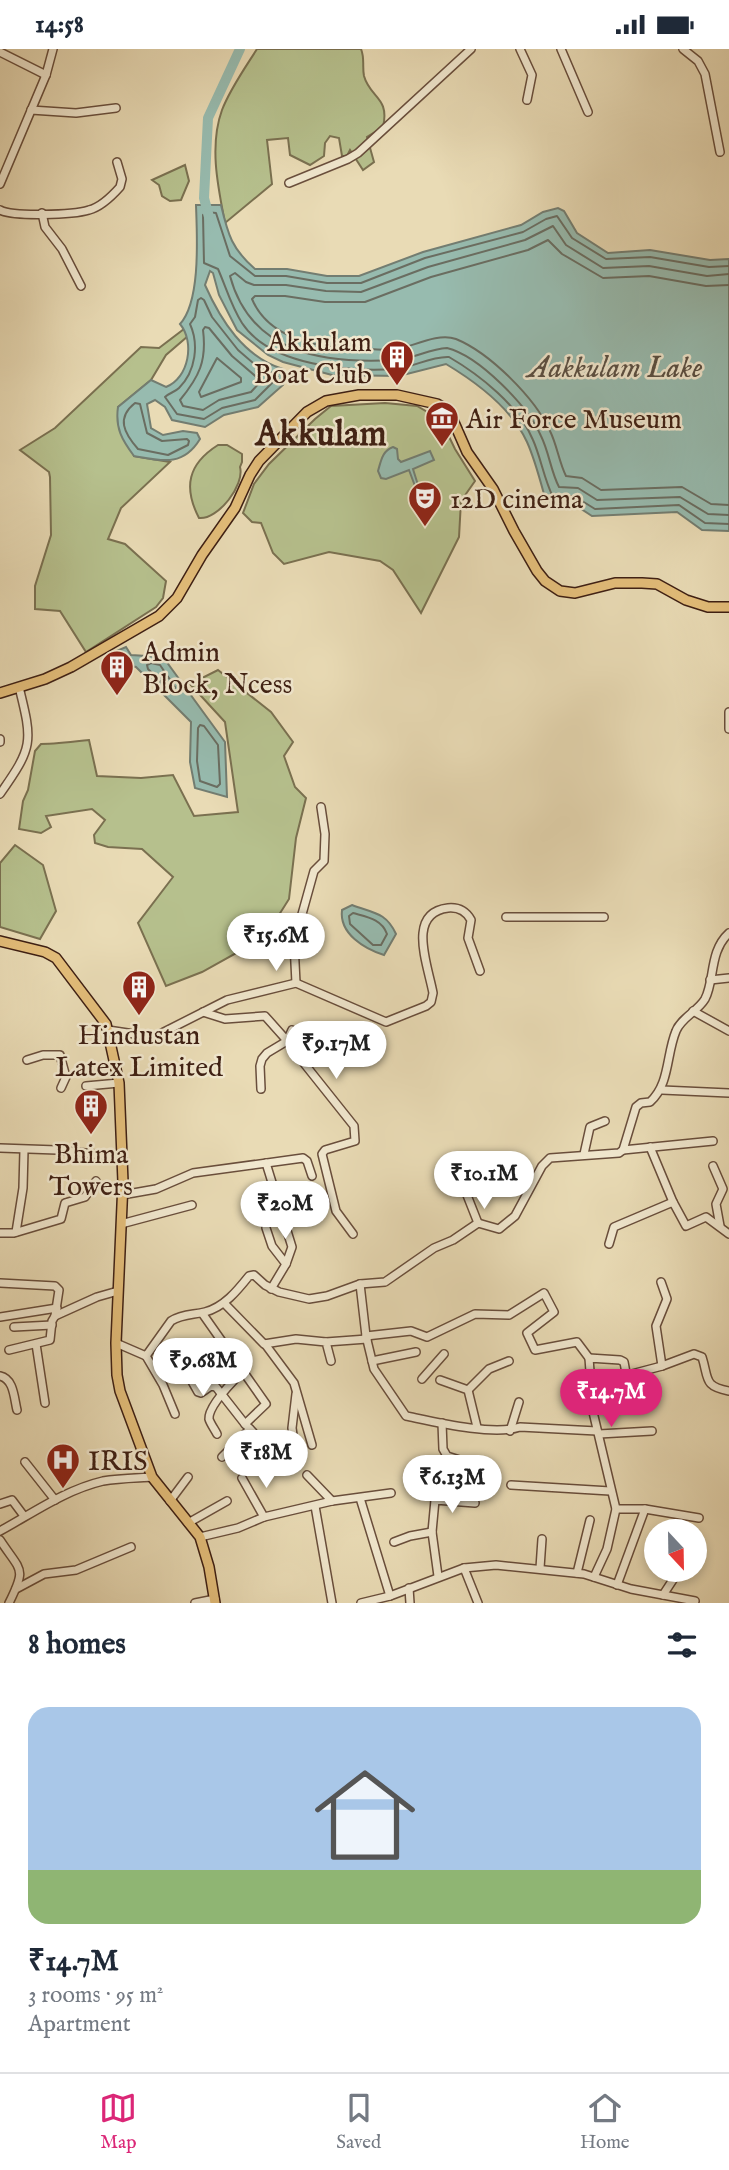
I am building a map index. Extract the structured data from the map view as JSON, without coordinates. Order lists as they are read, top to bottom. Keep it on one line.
{"districts":["Akkulam"],"water":["Aakkulam Lake"],"places":{"building":["Akkulam Boat Club","Admin Block, Ncess","Hindustan Latex Limited","Bhima Towers"],"museum":["Air Force Museum"],"theatre":["12D cinema"],"hospital":["IRIS"]},"north":"bottom","page":{"status":"14:58","price":["₹15.6M","₹9.17M","₹10.1M","₹20M","₹9.68M","₹14.7M","₹18M","₹6.13M"],"heading":"8 homes","list":[{"name":"₹14.7M","note":"3 rooms · 95 m² · Apartment"}],"tabs":["Map","Saved","Home"]}}
